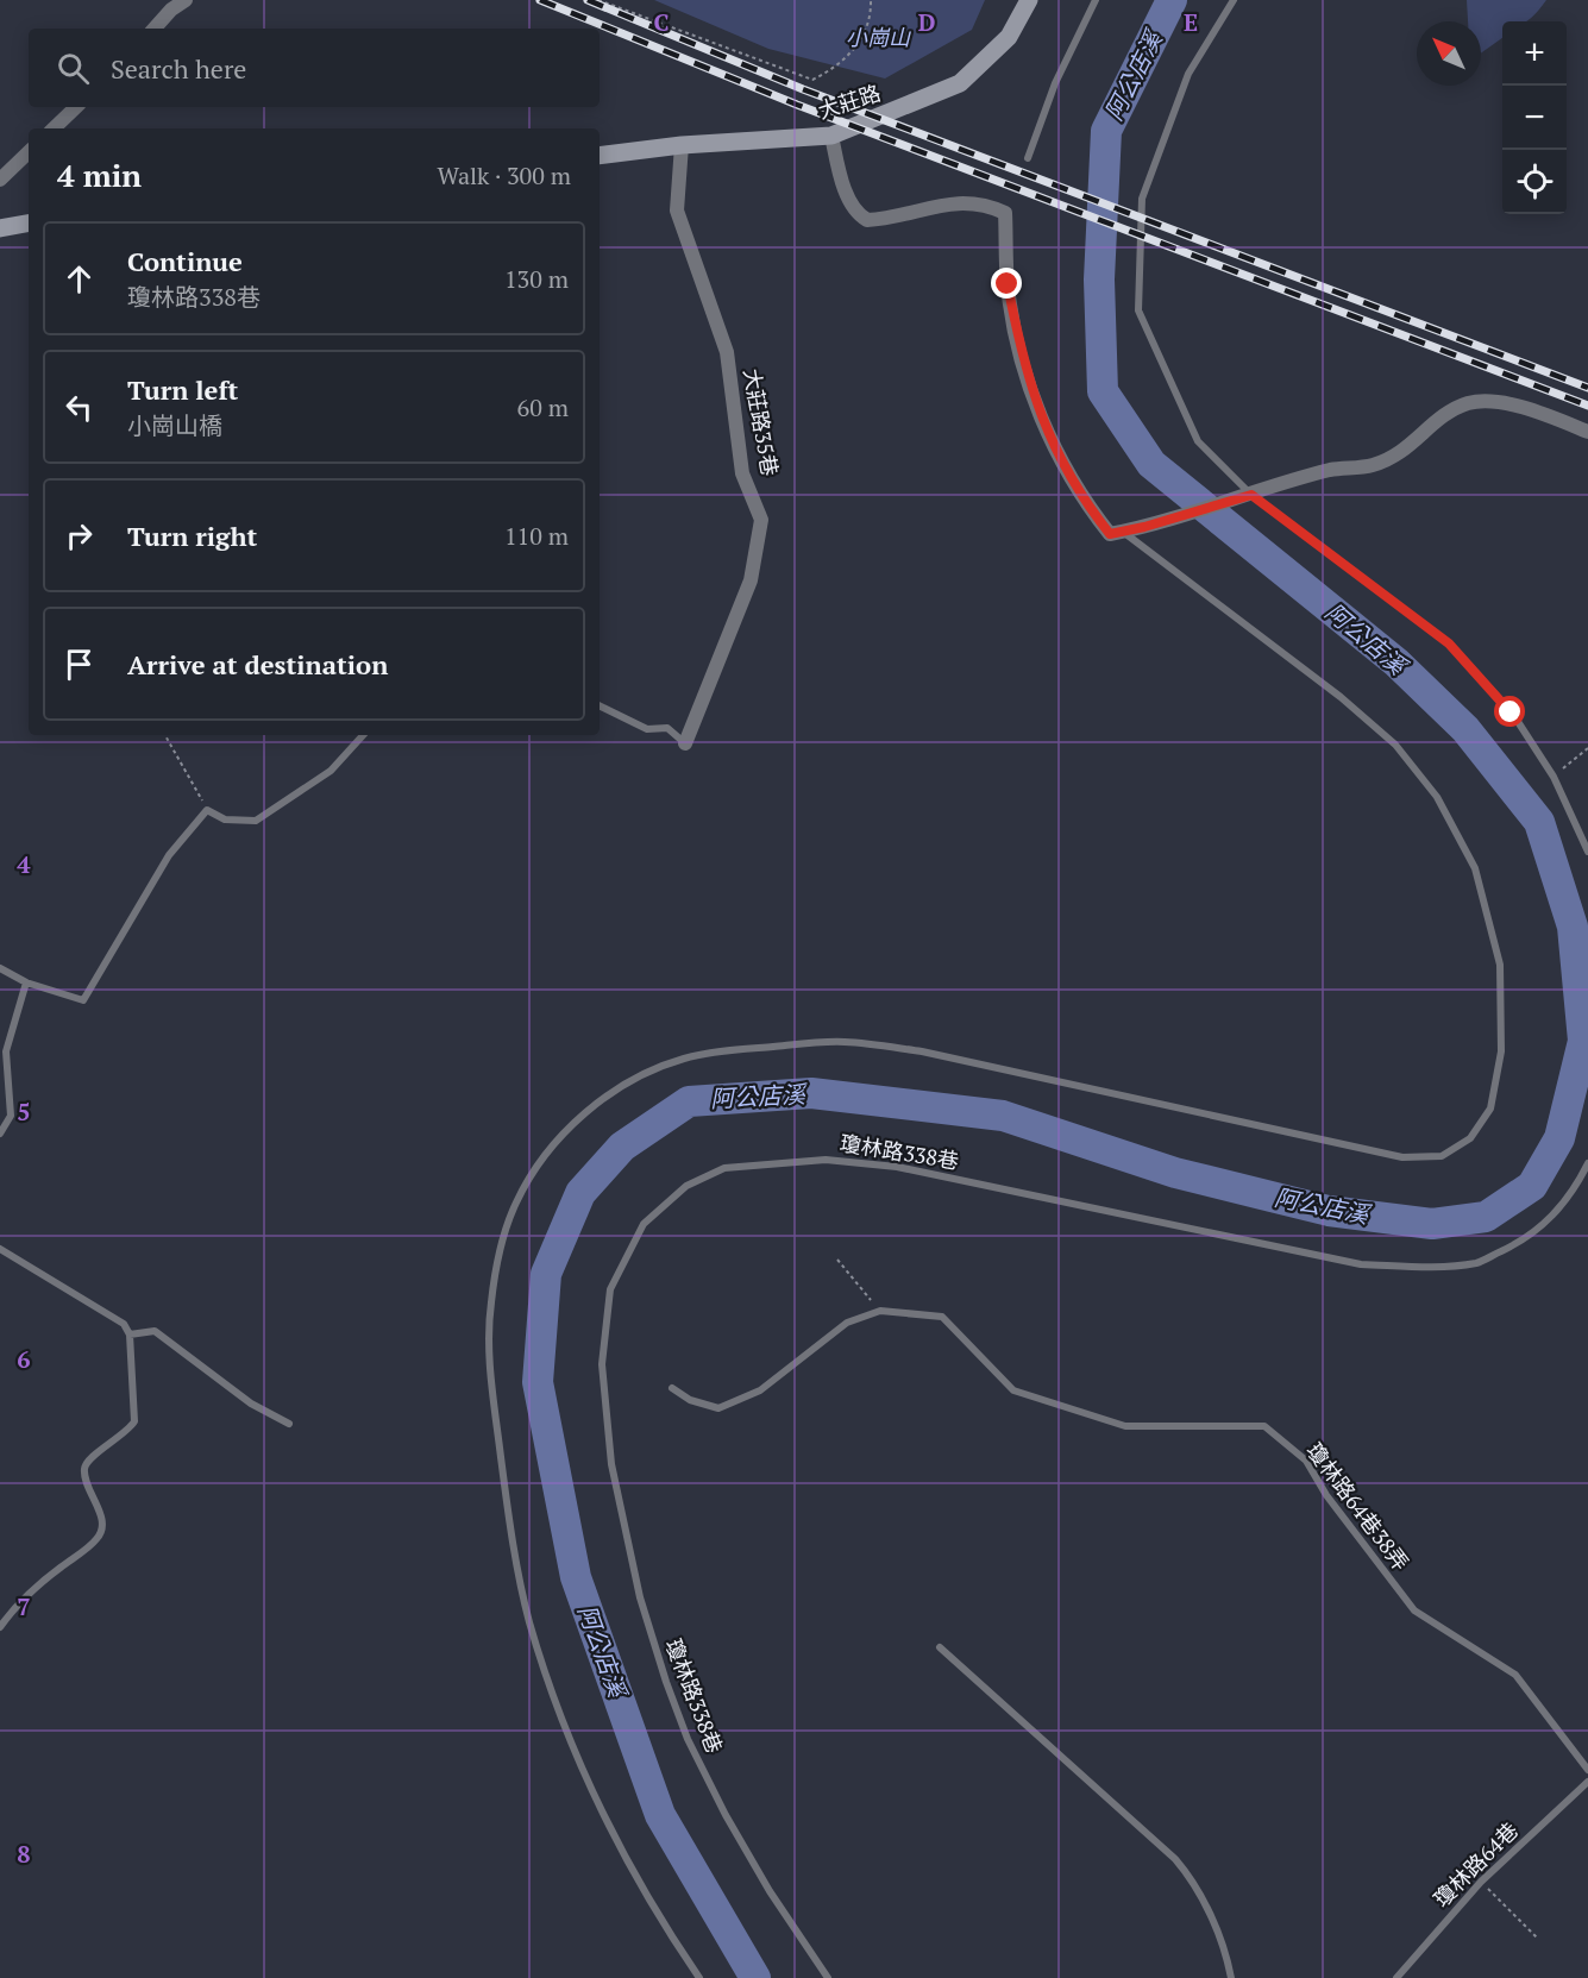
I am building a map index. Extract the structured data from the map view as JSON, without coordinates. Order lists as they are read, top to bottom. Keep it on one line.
{"streets":{"street":["大莊路","大莊路35巷"],"lane":["瓊林路338巷","瓊林路64巷38弄","瓊林路64巷"]},"crossings":[["大莊路","大莊路35巷"]],"water":["阿公店溪"],"parks":["小崗山"],"north":"top left","page":{"map_buttons":["+","−"],"search":"Search here","heading":["4 min","Walk · 300 m"],"list":[["Continue","瓊林路338巷","130 m"],["Turn left","小崗山橋","60 m"],["Turn right","110 m"],"Arrive at destination"]},"grid":{"columns":["C","D","E"],"rows":["4","5","6","7","8"]}}
